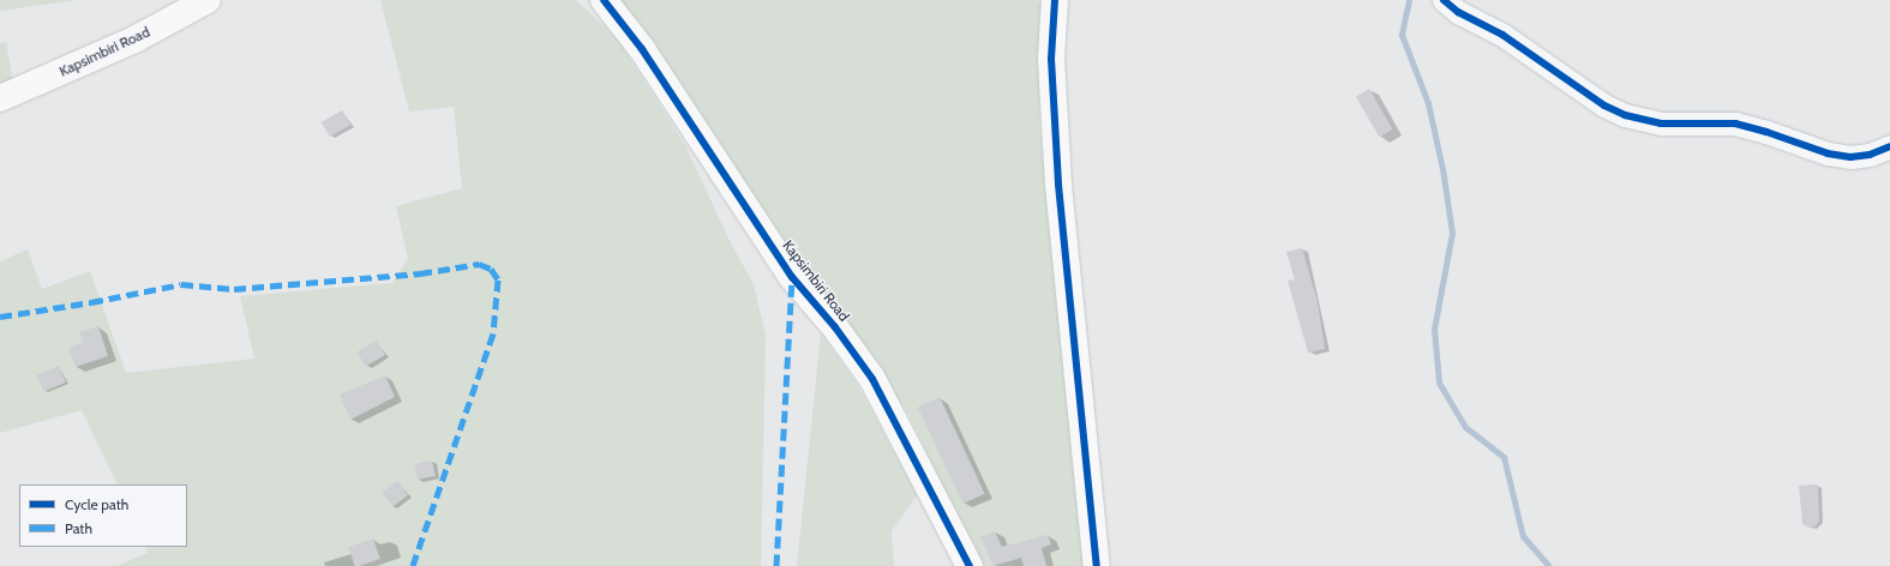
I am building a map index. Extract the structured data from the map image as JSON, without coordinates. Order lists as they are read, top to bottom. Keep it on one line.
{"streets":{"street":["Kapsimbiri Road"]},"legend":["Cycle path","Path"]}
